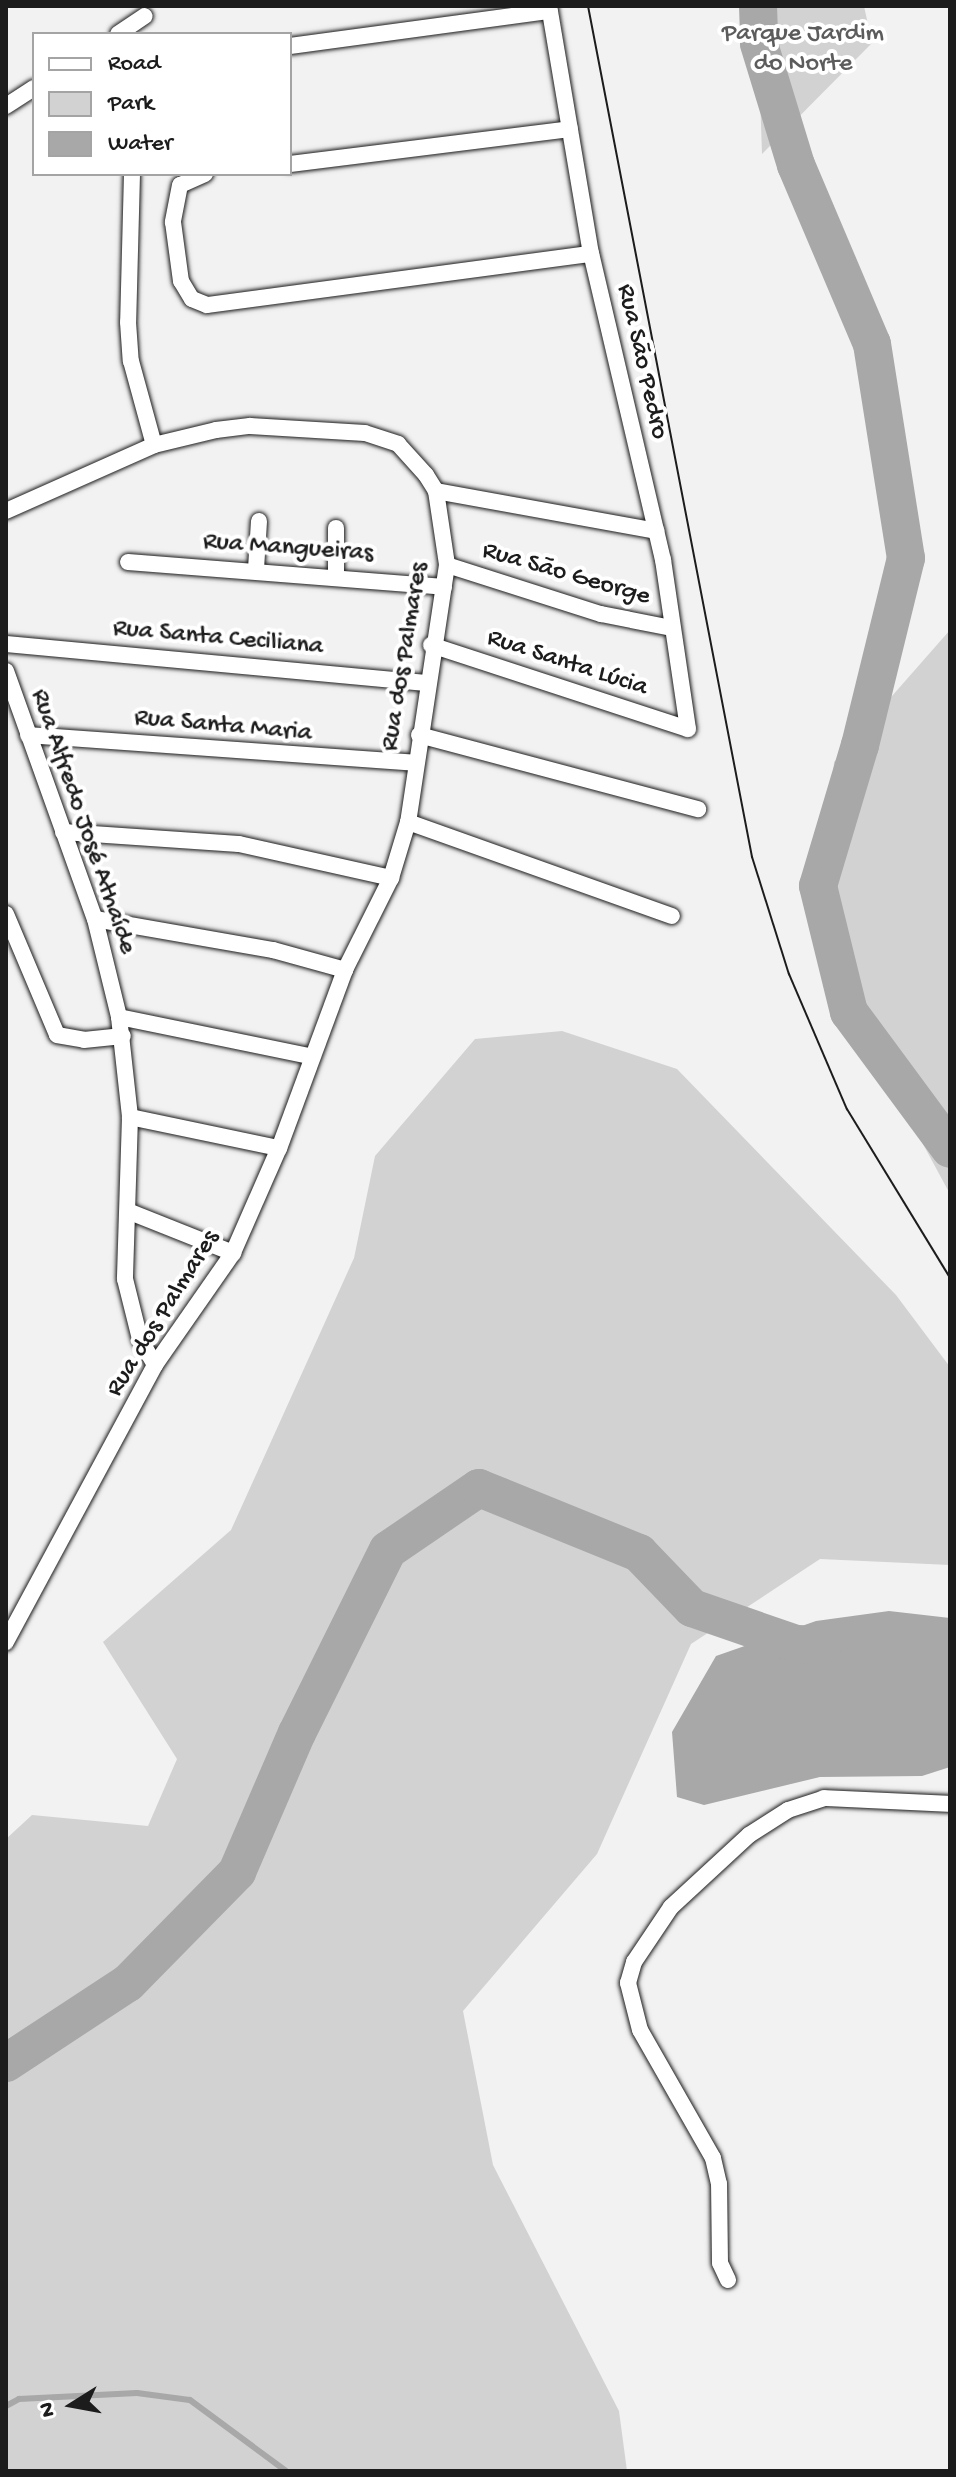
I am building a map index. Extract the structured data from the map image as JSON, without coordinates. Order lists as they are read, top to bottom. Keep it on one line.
{"streets":{"street":["Rua São Pedro","Rua Mangueiras","Rua São George","Rua Santa Ceciliana","Rua dos Palmares","Rua Santa Lúcia","Rua Santa Maria","Rua Alfredo José Athaíde"]},"crossings":[["Rua São Pedro","Rua São George"],["Rua São Pedro","Rua Santa Lúcia"],["Rua Mangueiras","Rua dos Palmares"],["Rua São George","Rua dos Palmares"],["Rua Santa Ceciliana","Rua dos Palmares"],["Rua dos Palmares","Rua Santa Lúcia"],["Rua dos Palmares","Rua Santa Maria"],["Rua dos Palmares","Rua Alfredo José Athaíde"],["Rua Santa Maria","Rua Alfredo José Athaíde"]],"parks":["Parque Jardim do Norte"],"legend":["Road","Park","Water"],"north":"left"}
